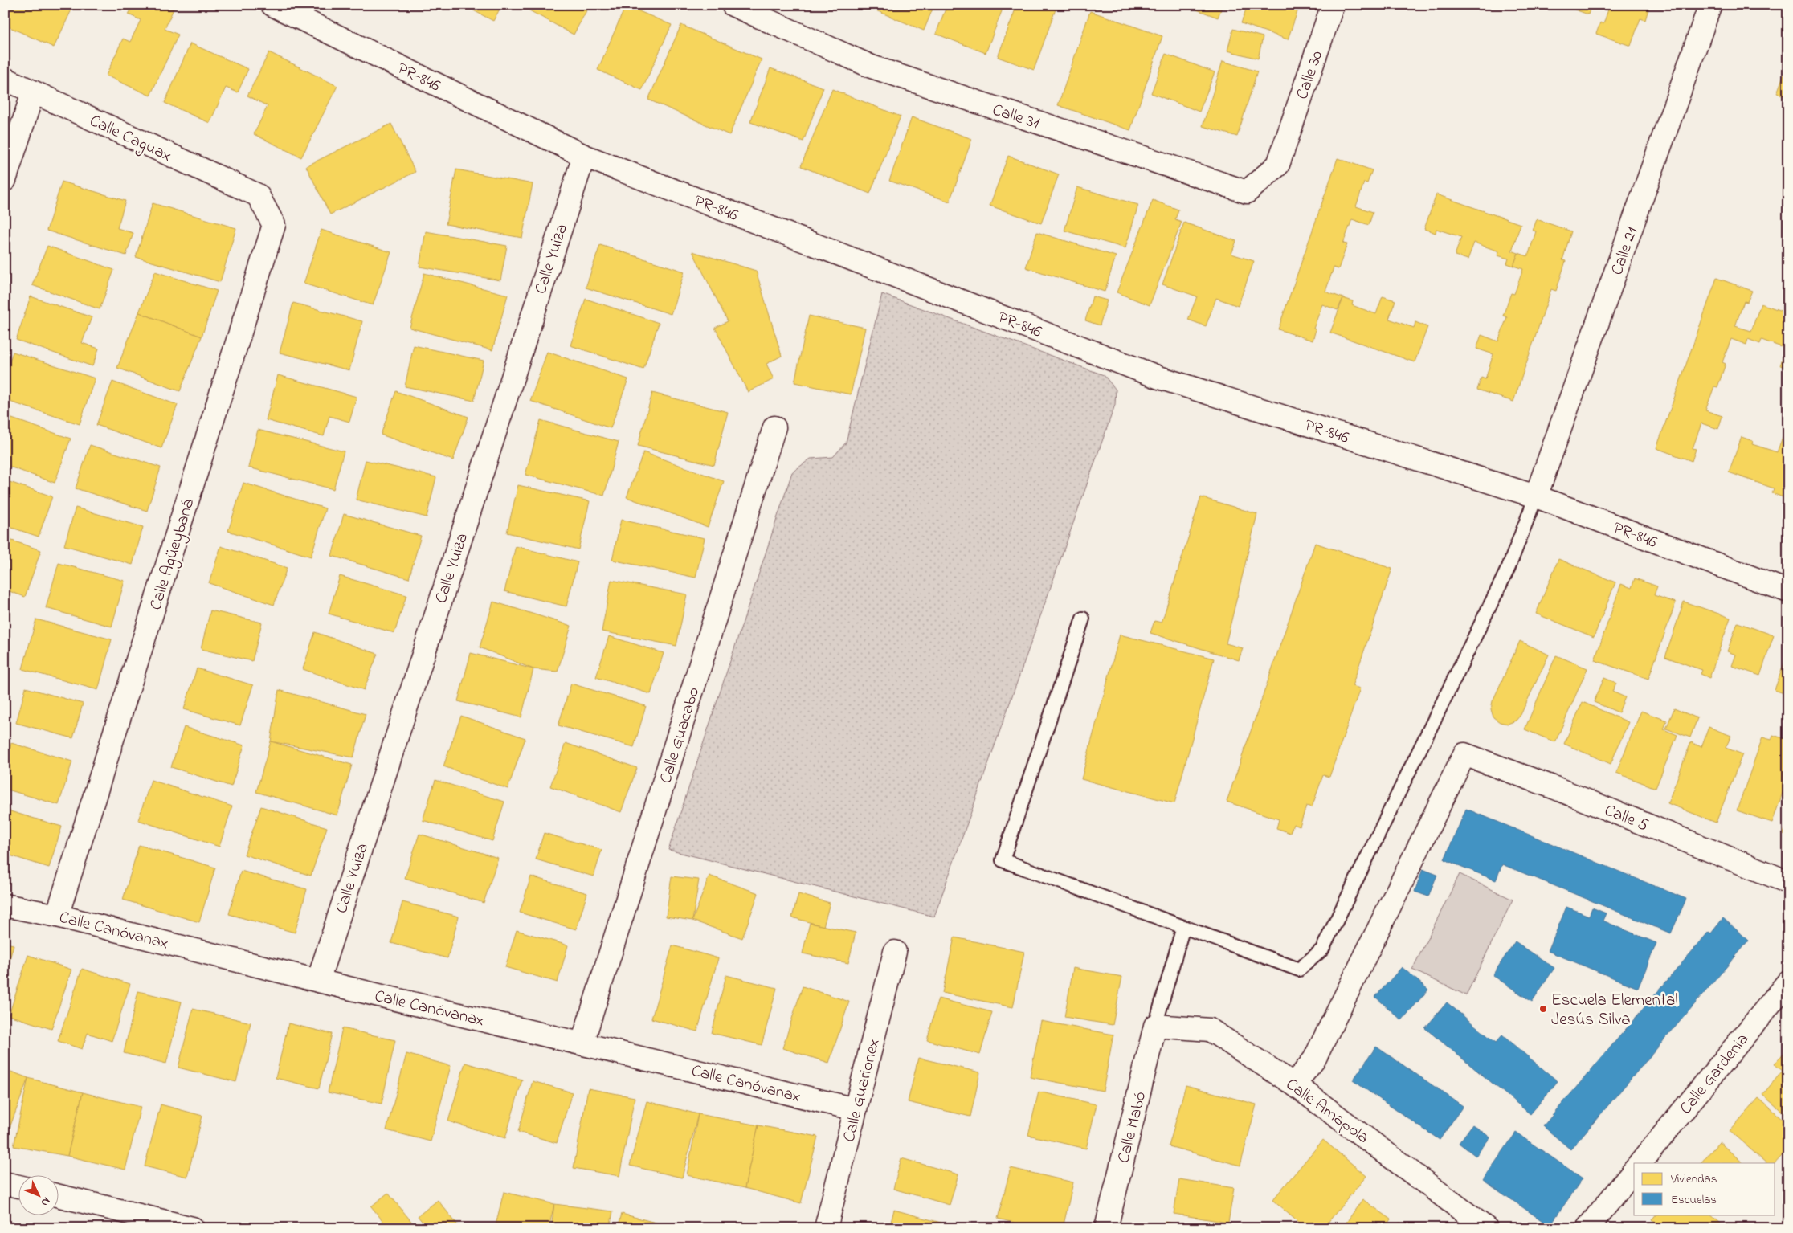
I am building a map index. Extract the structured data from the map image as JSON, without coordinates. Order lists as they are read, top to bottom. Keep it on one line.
{"streets":{"street":["Calle 30","PR-846","Calle 31","Calle Caguax","Calle 21","Calle Yuiza","Calle Agüeybaná","Calle Guacabo","Calle 5","Calle Canóvanax","Calle Gardenia","Calle Guarionex","Calle Amapola","Calle Mabó"]},"crossings":[["Calle 30","Calle 31"],["PR-846","Calle 21"],["PR-846","Calle Yuiza"],["Calle Caguax","Calle Agüeybaná"],["Calle Yuiza","Calle Canóvanax"],["Calle Agüeybaná","Calle Canóvanax"],["Calle Guacabo","Calle Canóvanax"],["Calle 5","Calle Amapola"],["Calle Canóvanax","Calle Guarionex"],["Calle Amapola","Calle Mabó"]],"places":["Escuela Elemental Jesús Silva"],"legend":["Viviendas","Escuelas"],"north":"bottom right"}
